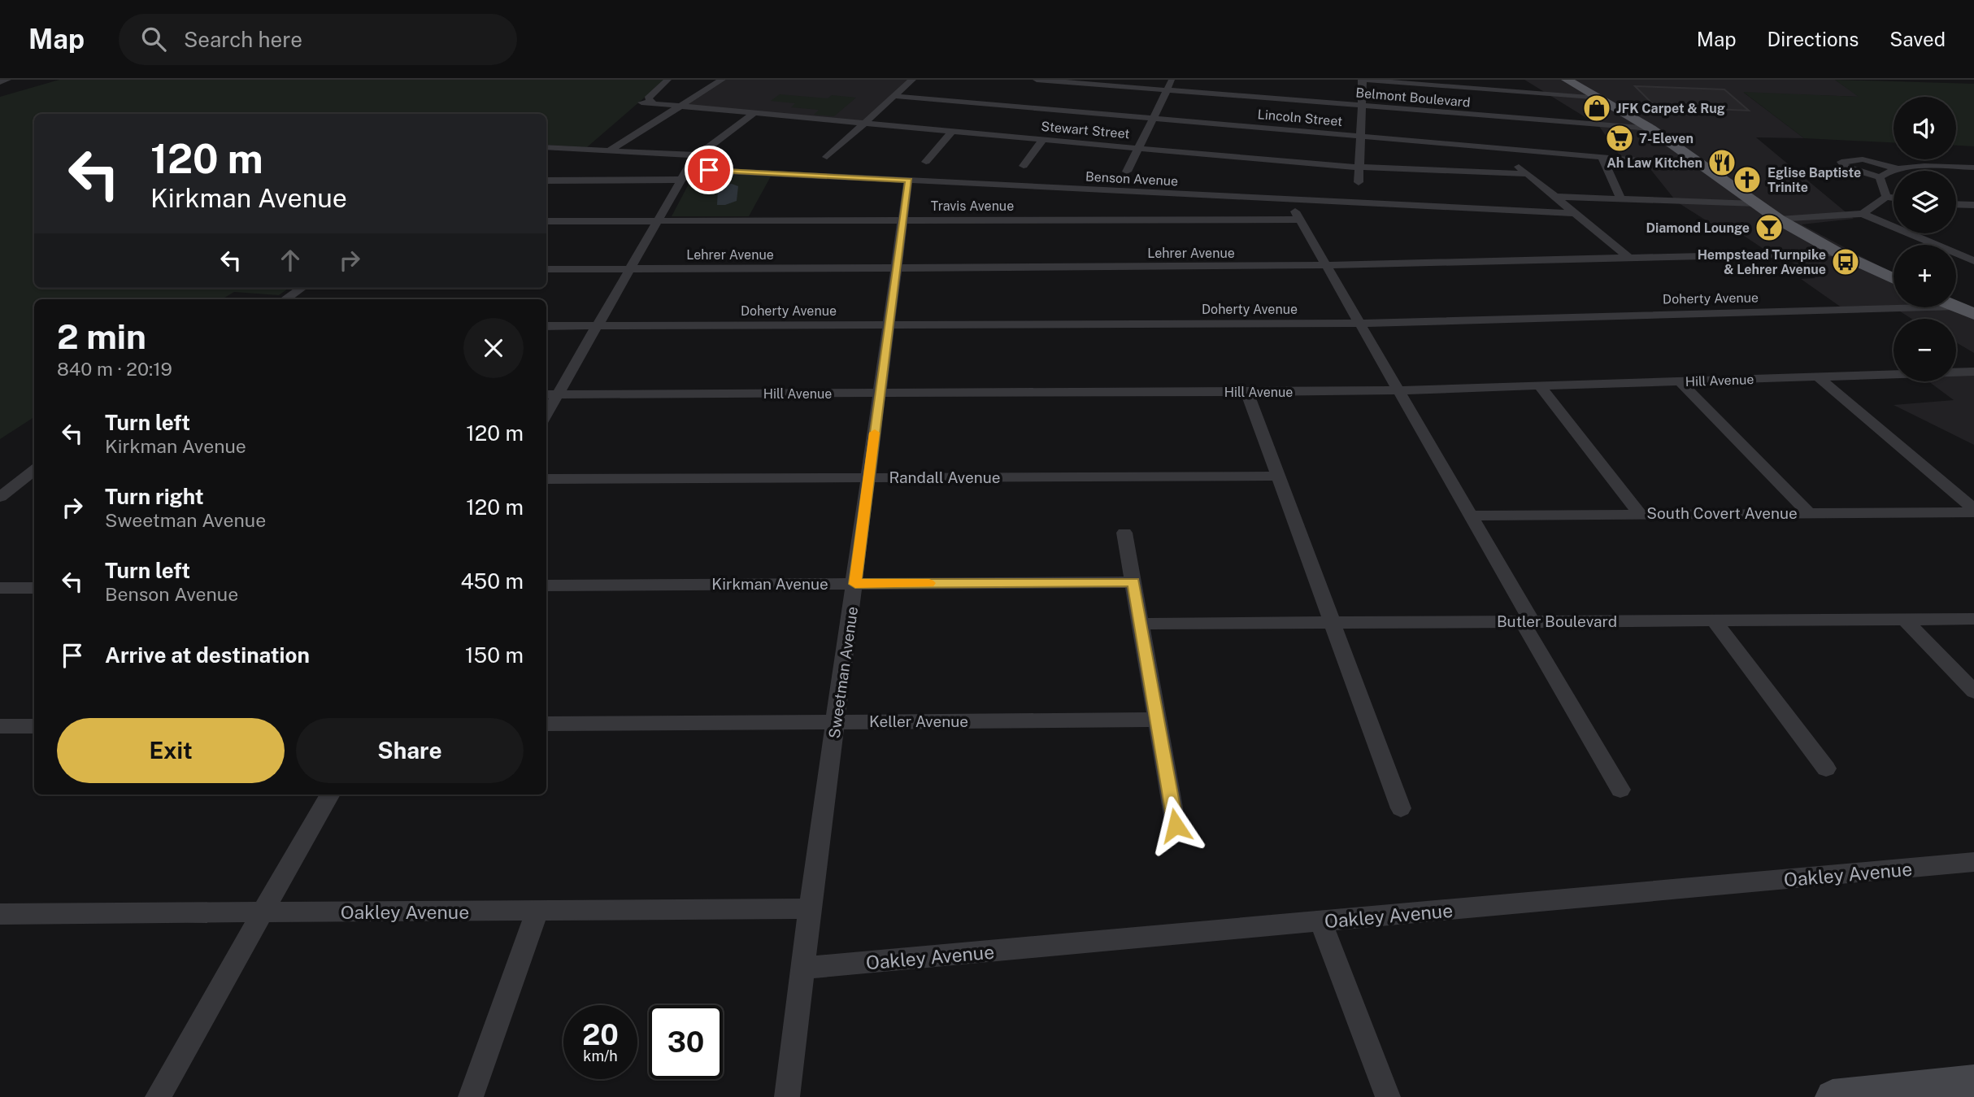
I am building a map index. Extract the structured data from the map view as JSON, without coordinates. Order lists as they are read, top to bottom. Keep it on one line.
{"streets":{"street":["Belmont Boulevard","Lincoln Street","Stewart Street","Benson Avenue","Travis Avenue","Lehrer Avenue","Doherty Avenue","Hill Avenue","Randall Avenue","South Covert Avenue","Kirkman Avenue","Butler Boulevard","Sweetman Avenue","Keller Avenue","Oakley Avenue"]},"crossings":[["Benson Avenue","Sweetman Avenue"],["Travis Avenue","Sweetman Avenue"],["Lehrer Avenue","Sweetman Avenue"],["Doherty Avenue","Sweetman Avenue"],["Hill Avenue","Sweetman Avenue"],["Randall Avenue","Sweetman Avenue"],["Kirkman Avenue","Sweetman Avenue"],["Sweetman Avenue","Keller Avenue"],["Sweetman Avenue","Oakley Avenue"]],"places":{"shop":["JFK Carpet & Rug"],"supermarket":["7-Eleven"],"restaurant":["Ah Law Kitchen"],"church":["Eglise Baptiste Trinite"],"bar":["Diamond Lounge"],"bus stop":["Hempstead Turnpike & Lehrer Avenue"]},"page":{"header":"Map","search":"Search here","nav":["Map","Directions","Saved"],"map_buttons":["+","−"],"turn":["120 m","Kirkman Avenue"],"heading":["2 min","840 m · 20:19"],"list":[{"name":"Turn left","note":"Kirkman Avenue","value":"120 m"},{"name":"Turn right","note":"Sweetman Avenue","value":"120 m"},{"name":"Turn left","note":"Benson Avenue","value":"450 m"},{"name":"Arrive at destination","value":"150 m"}],"buttons":["Exit","Share"],"speed":"20 km/h","limit":"30"}}
